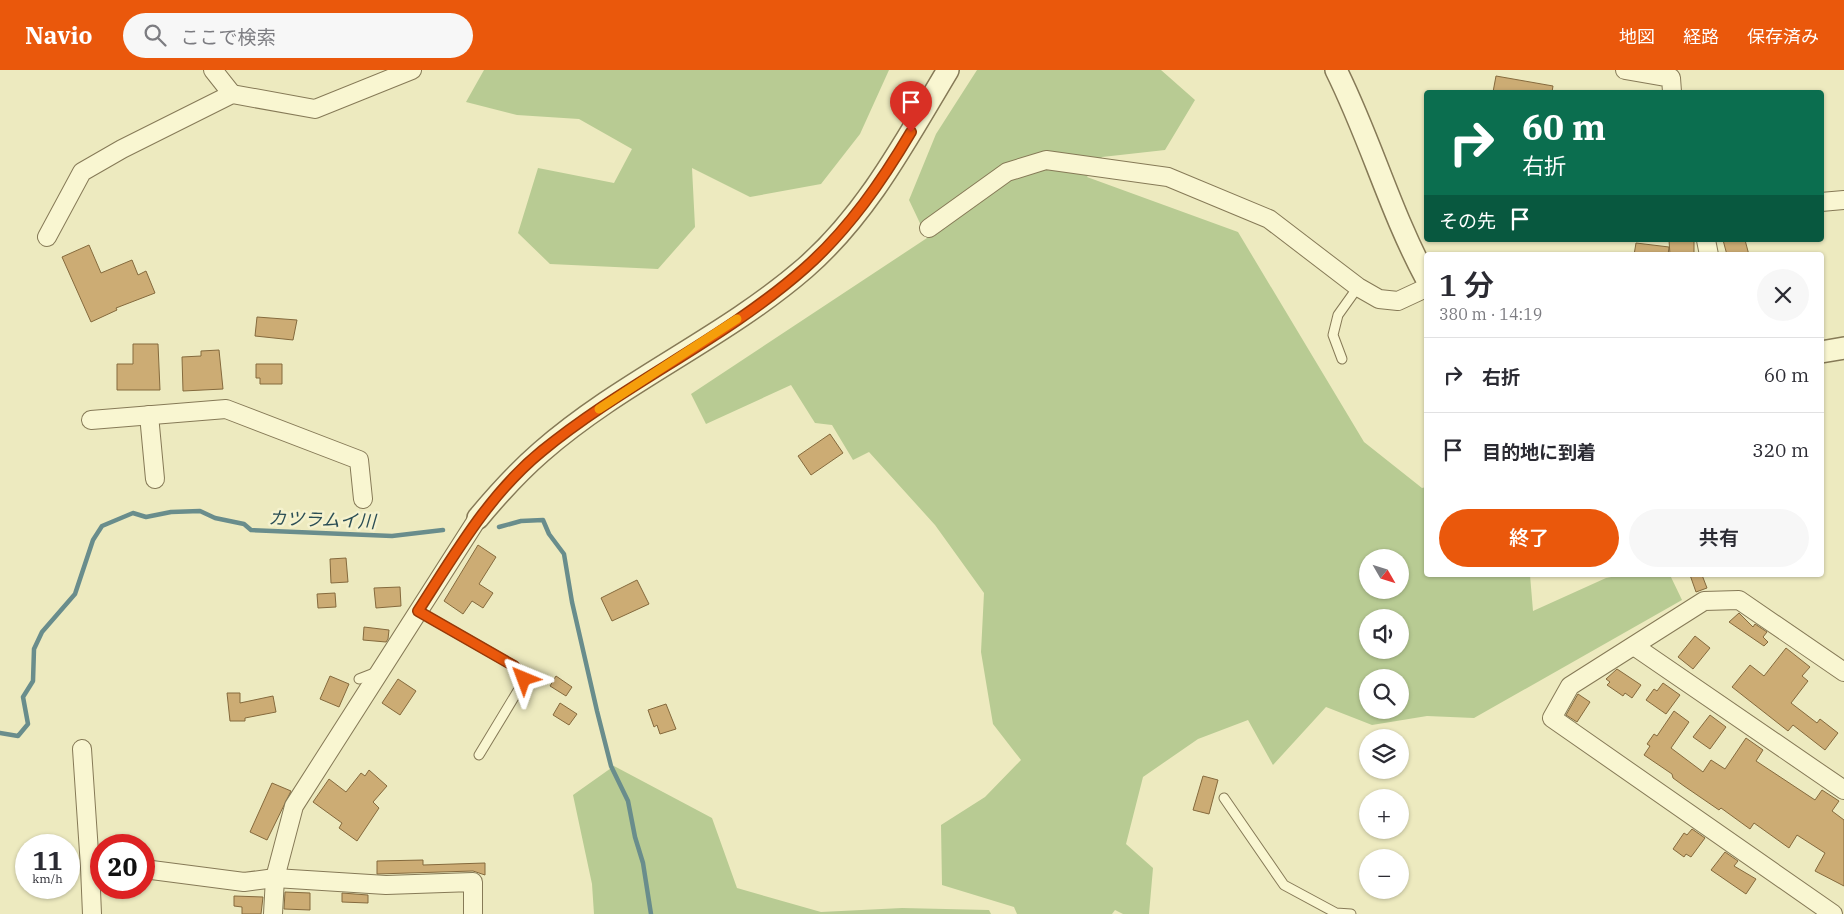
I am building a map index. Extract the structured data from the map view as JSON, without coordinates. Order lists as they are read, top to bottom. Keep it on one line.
{"water":["カツラムイ川"],"north":"bottom right","page":{"header":"Navio","search":"ここで検索","nav":["地図","経路","保存済み"],"turn":["60 m","右折"],"then":"その先","heading":["1 分","380 m · 14:19"],"list":[{"name":"右折","value":"60 m"},{"name":"目的地に到着","value":"320 m"}],"buttons":["終了","共有"],"map_buttons":["+","−"],"speed":"11 km/h","limit":"20"}}
